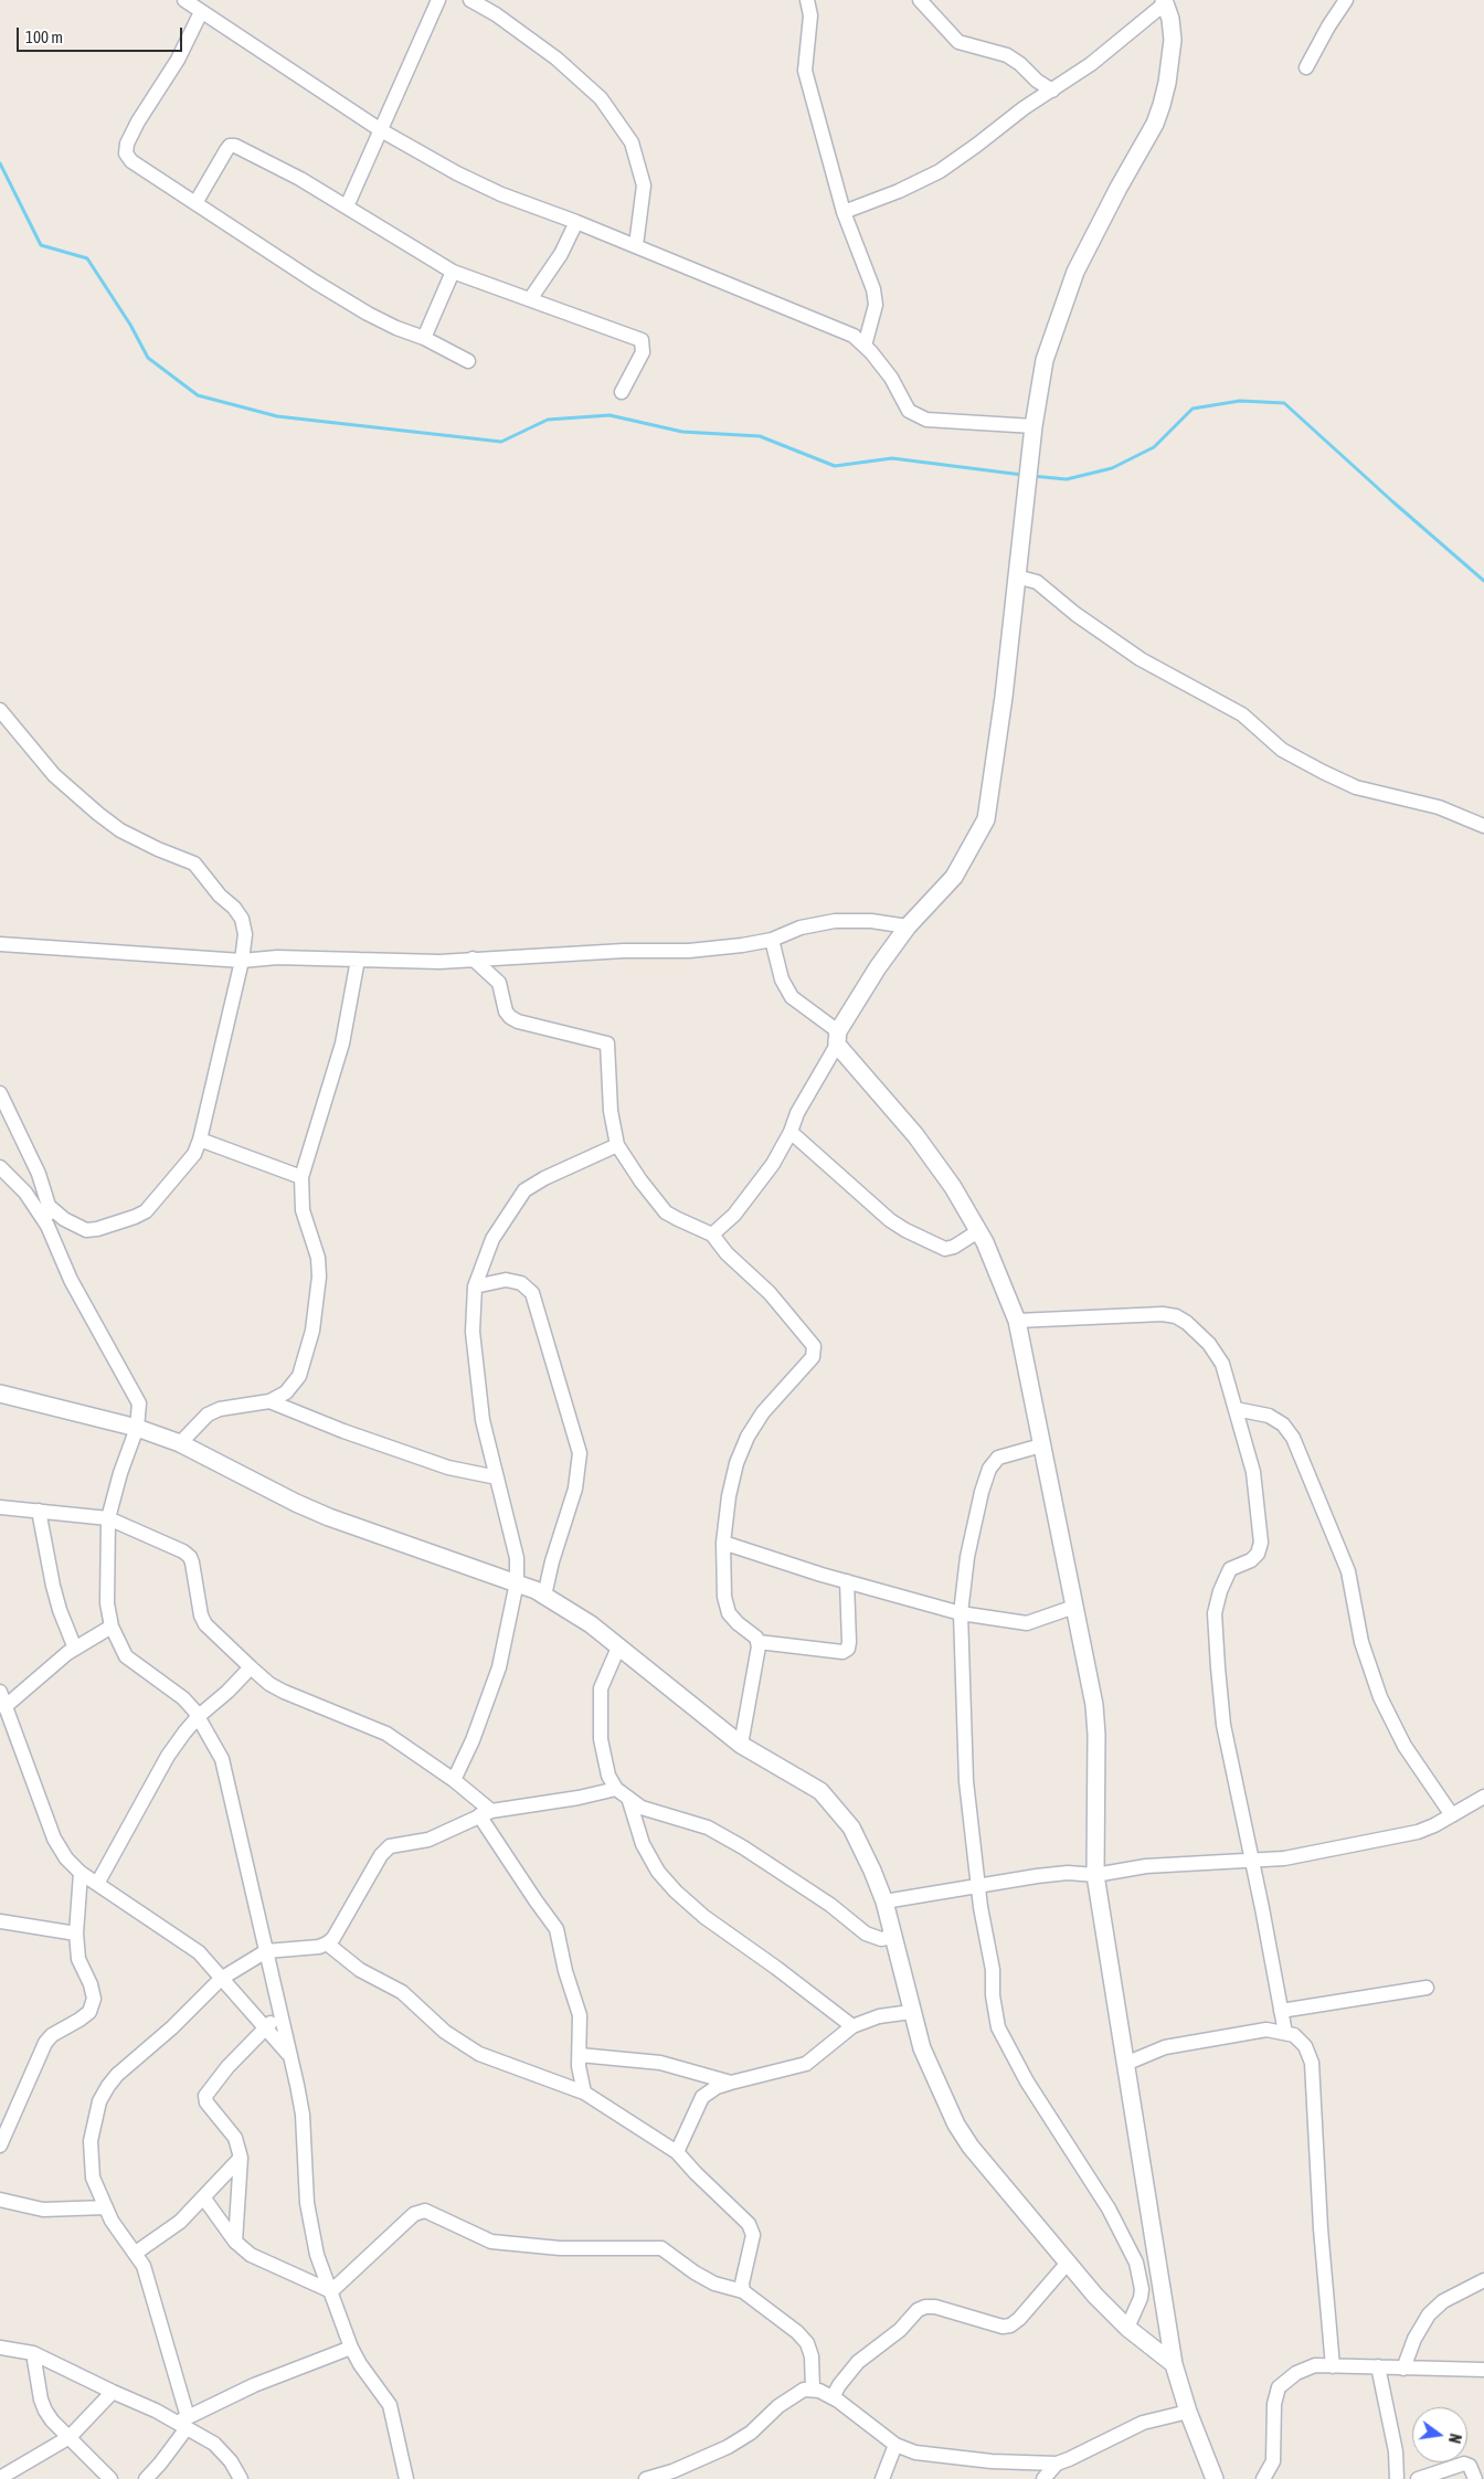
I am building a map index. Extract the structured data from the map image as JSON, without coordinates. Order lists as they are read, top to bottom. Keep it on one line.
{"scale_bar":"100 m","north":"right"}
